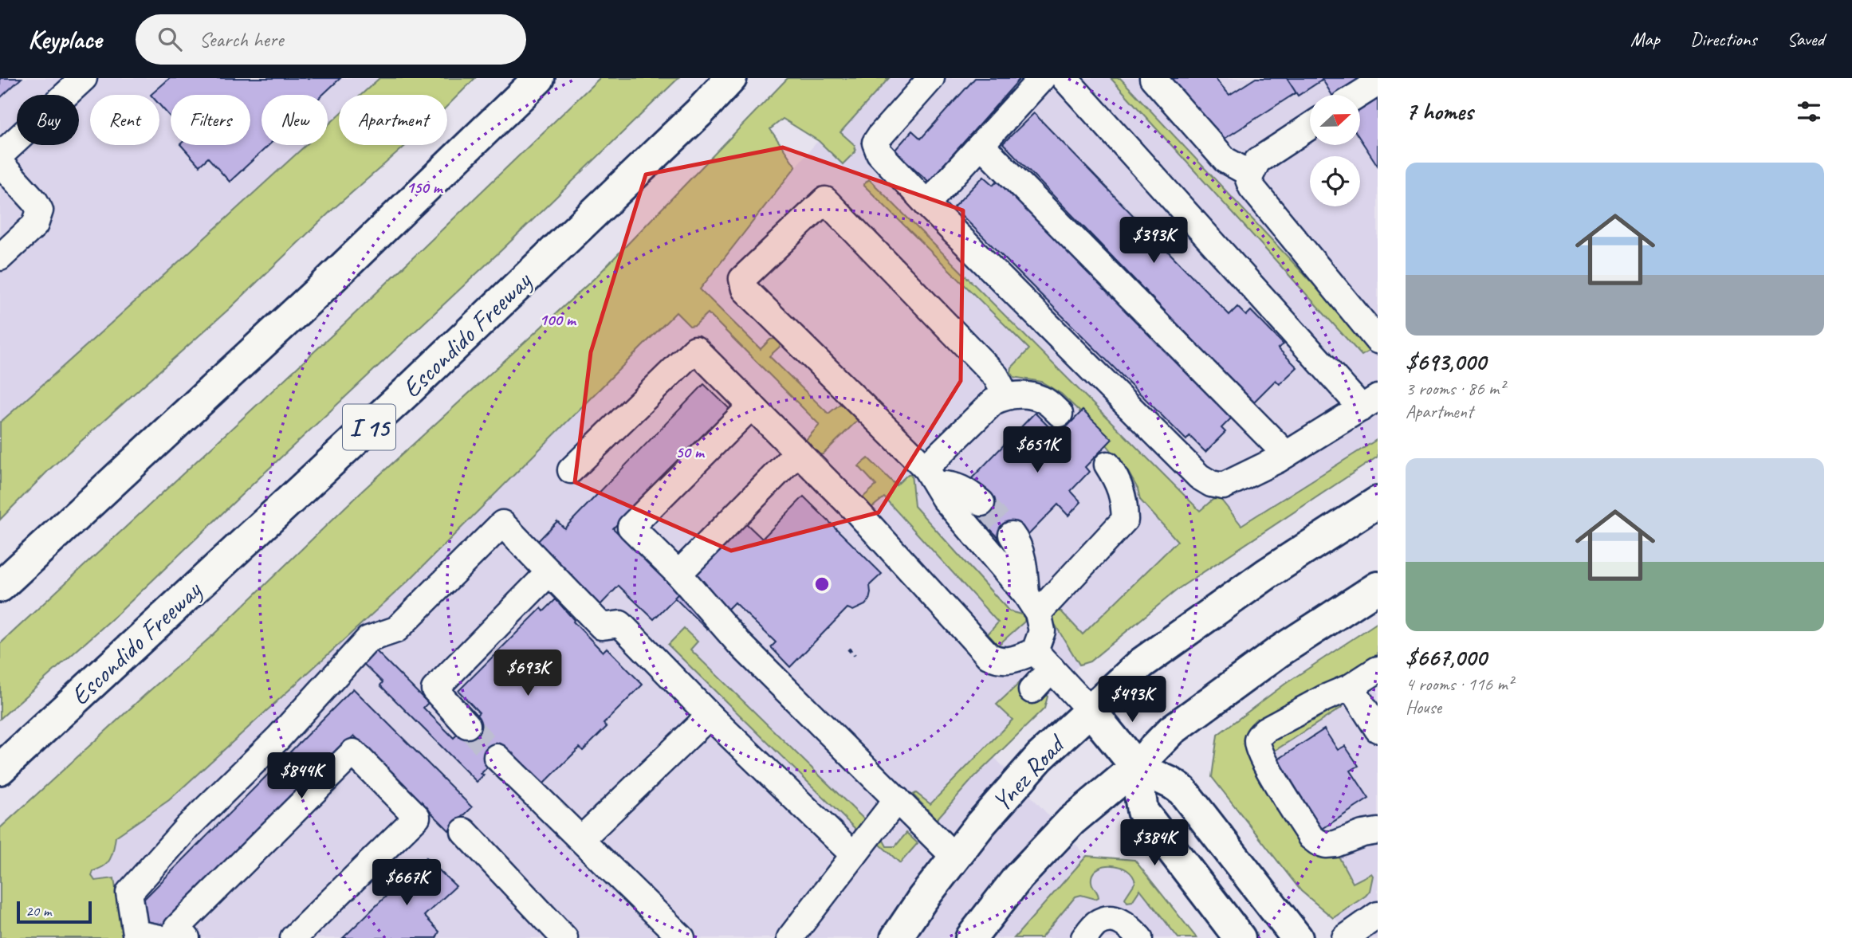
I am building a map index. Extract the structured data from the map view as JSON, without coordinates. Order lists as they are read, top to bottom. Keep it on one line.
{"streets":{"main road":["Escondido Freeway","I 15","Ynez Road"]},"scale_bar":"20 m","north":"right","page":{"header":"Keyplace","search":"Search here","nav":["Map","Directions","Saved"],"heading":"7 homes","chip":["Buy","Rent","Filters","New","Apartment"],"list":[{"name":"$693,000","note":"3 rooms · 86 m² · Apartment"},{"name":"$667,000","note":"4 rooms · 116 m² · House"}],"price":["$393K","$651K","$693K","$493K","$844K","$384K","$667K"],"scale":"20 m"},"rings":["150 m","100 m","50 m"]}
